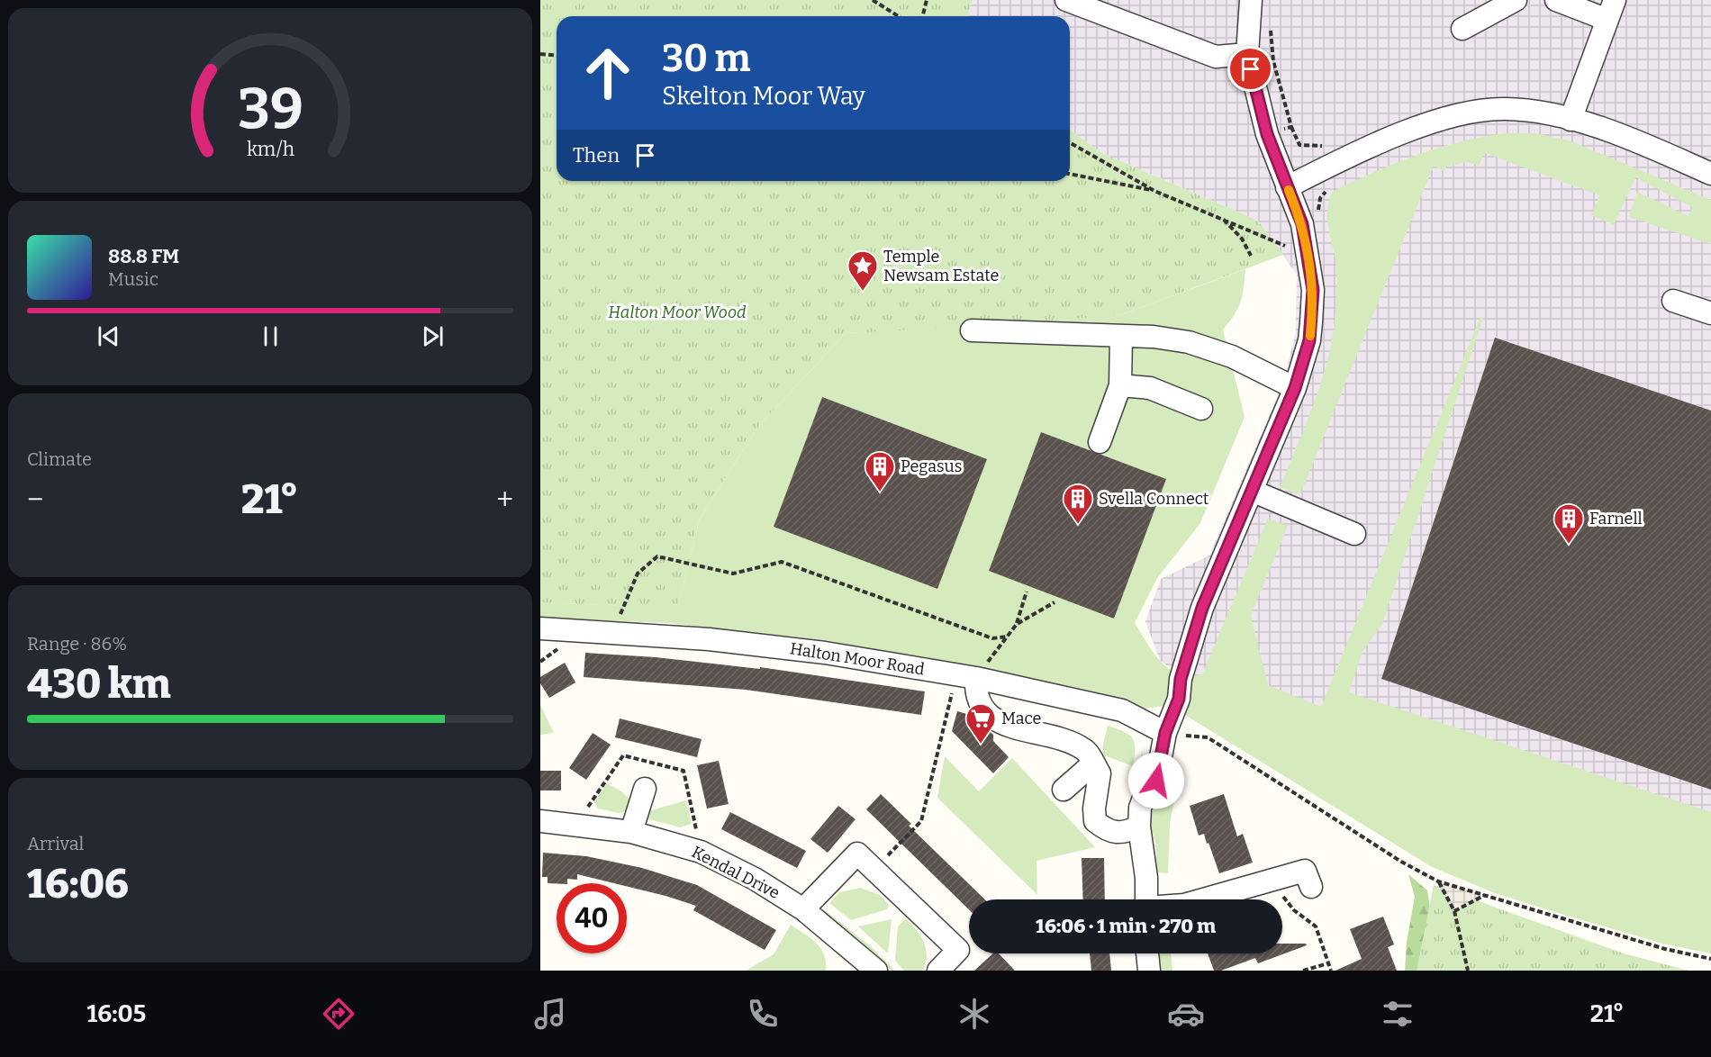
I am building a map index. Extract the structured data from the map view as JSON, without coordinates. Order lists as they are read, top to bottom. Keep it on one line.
{"streets":{"street":["Halton Moor Road","Kendal Drive"]},"parks":["Halton Moor Wood"],"places":{"place":["Temple Newsam Estate"],"building":["Pegasus","Svella Connect","Farnell"],"supermarket":["Mace"]},"page":{"turn":["30 m","Skelton Moor Way"],"then":"Then","song":["88.8 FM","Music"],"tile":["Climate",["Range · 86%","430 km"],["Arrival","16:06"]],"heat":["−","21°","+"],"limit":"40","trip":"16:06 · 1 min · 270 m","tabs":["16:05","21°"],"gauge":["39","km/h"]}}
